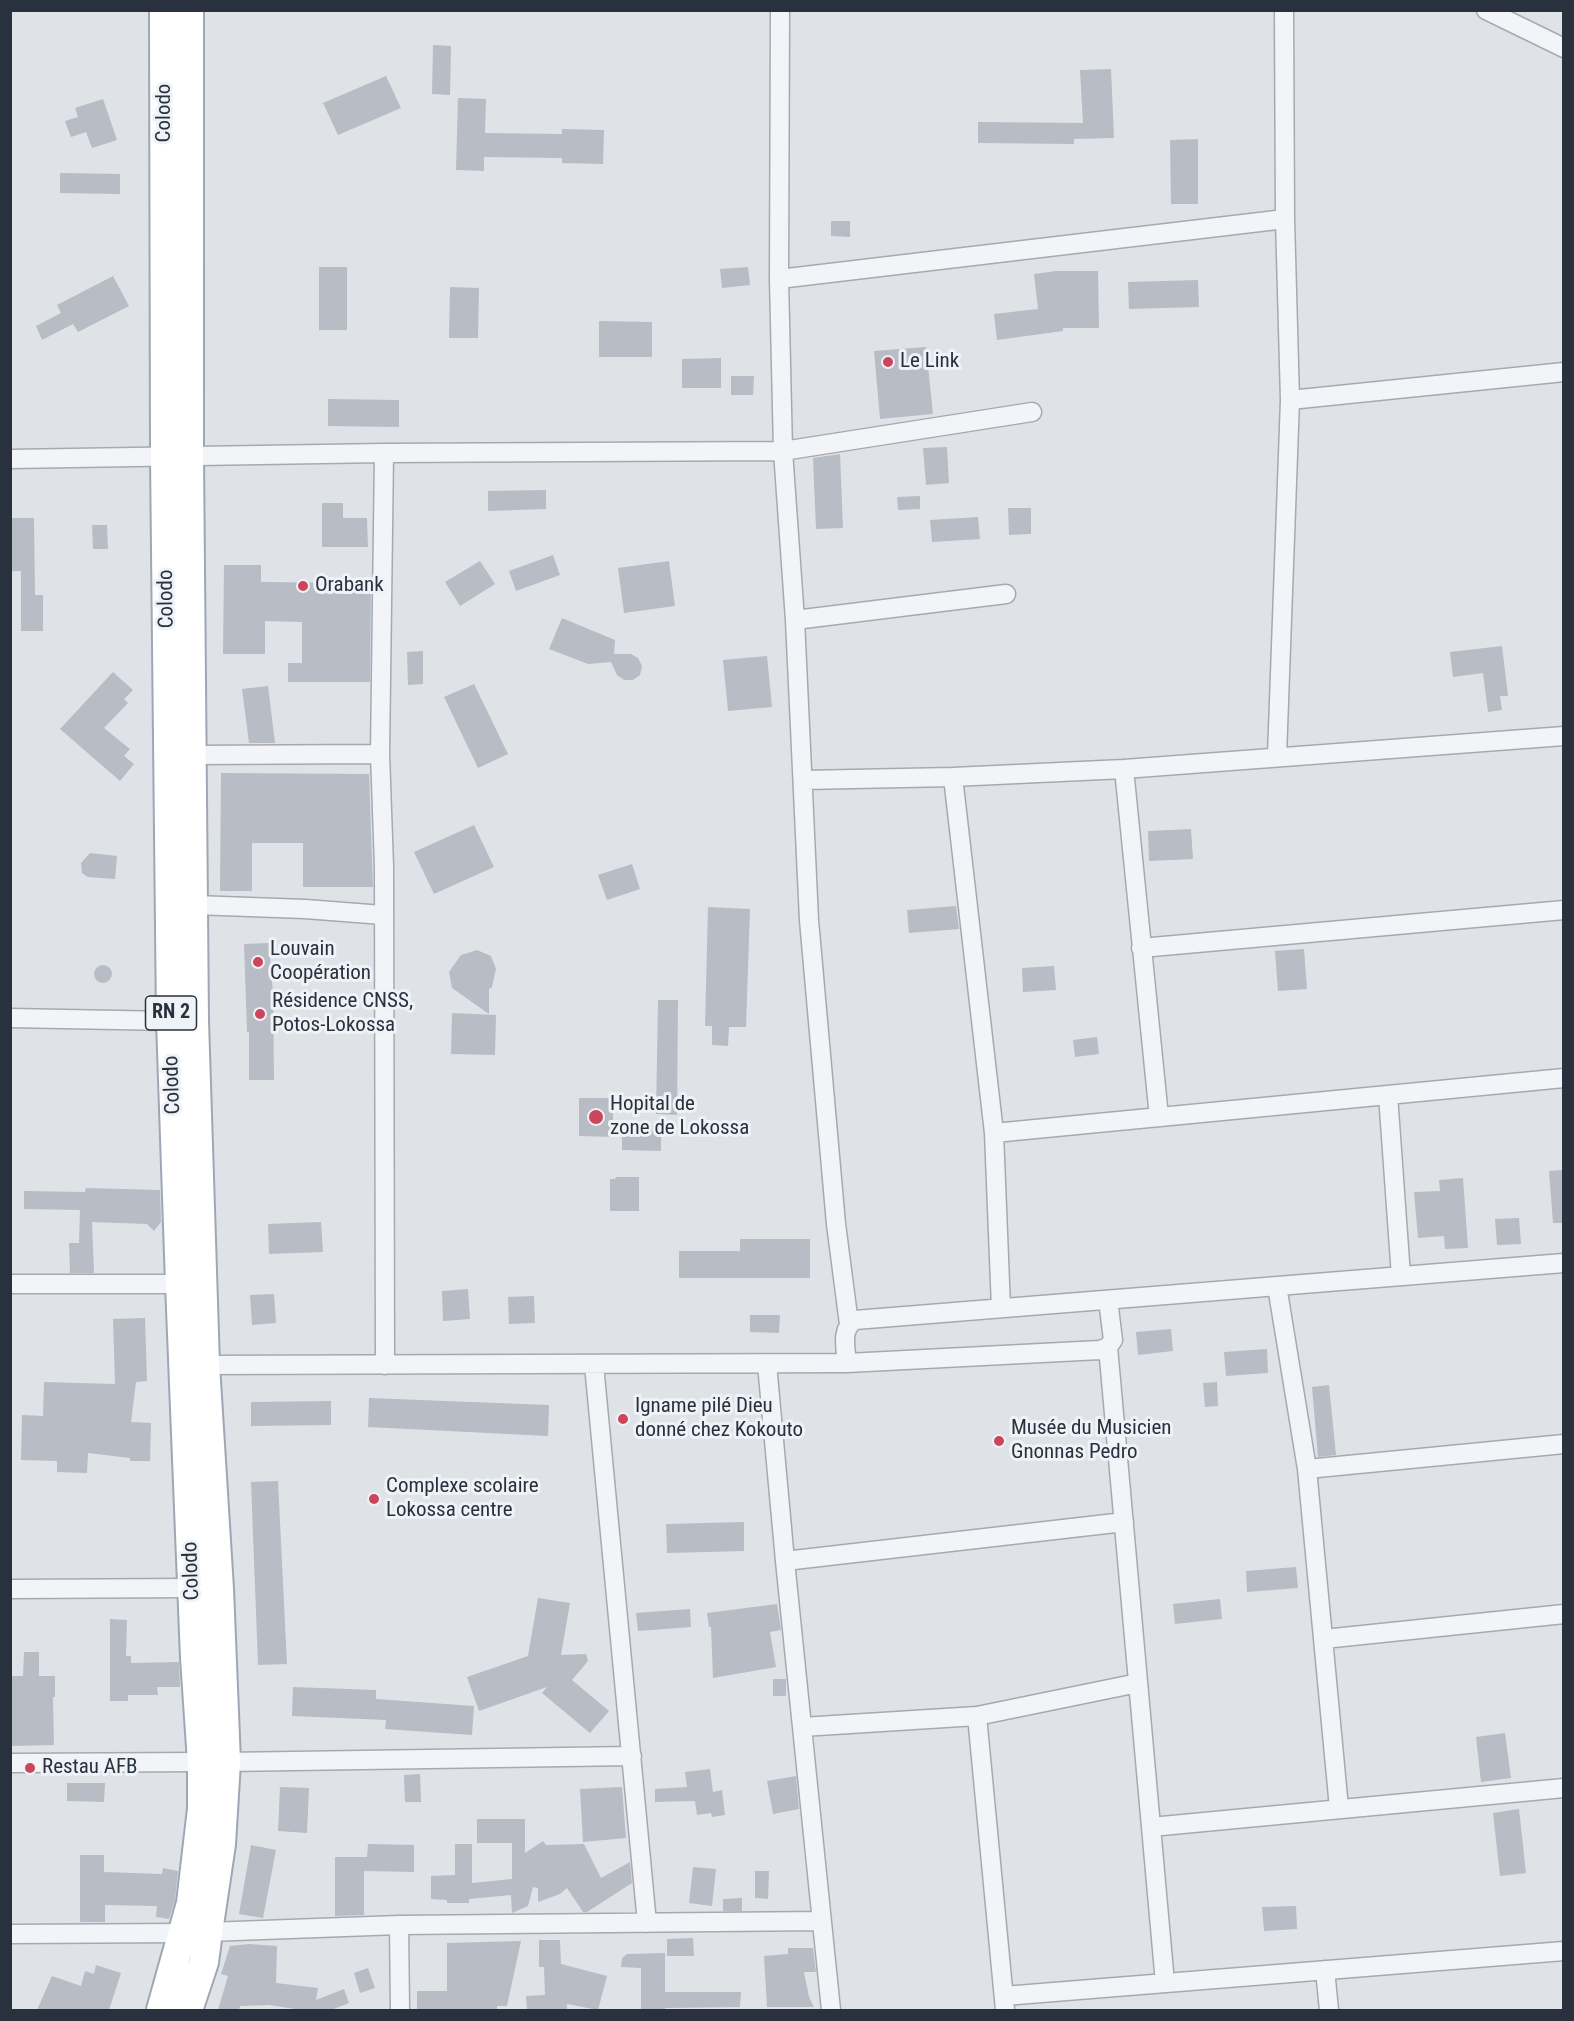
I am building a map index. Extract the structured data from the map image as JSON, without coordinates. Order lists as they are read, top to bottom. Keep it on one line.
{"streets":{"main road":["Colodo","RN 2"]},"places":["Le Link","Orabank","Louvain Coopération","Résidence CNSS, Potos-Lokossa","Hopital de zone de Lokossa","Igname pilé Dieu donné chez Kokouto","Musée du Musicien Gnonnas Pedro","Complexe scolaire Lokossa centre","Restau AFB"]}
